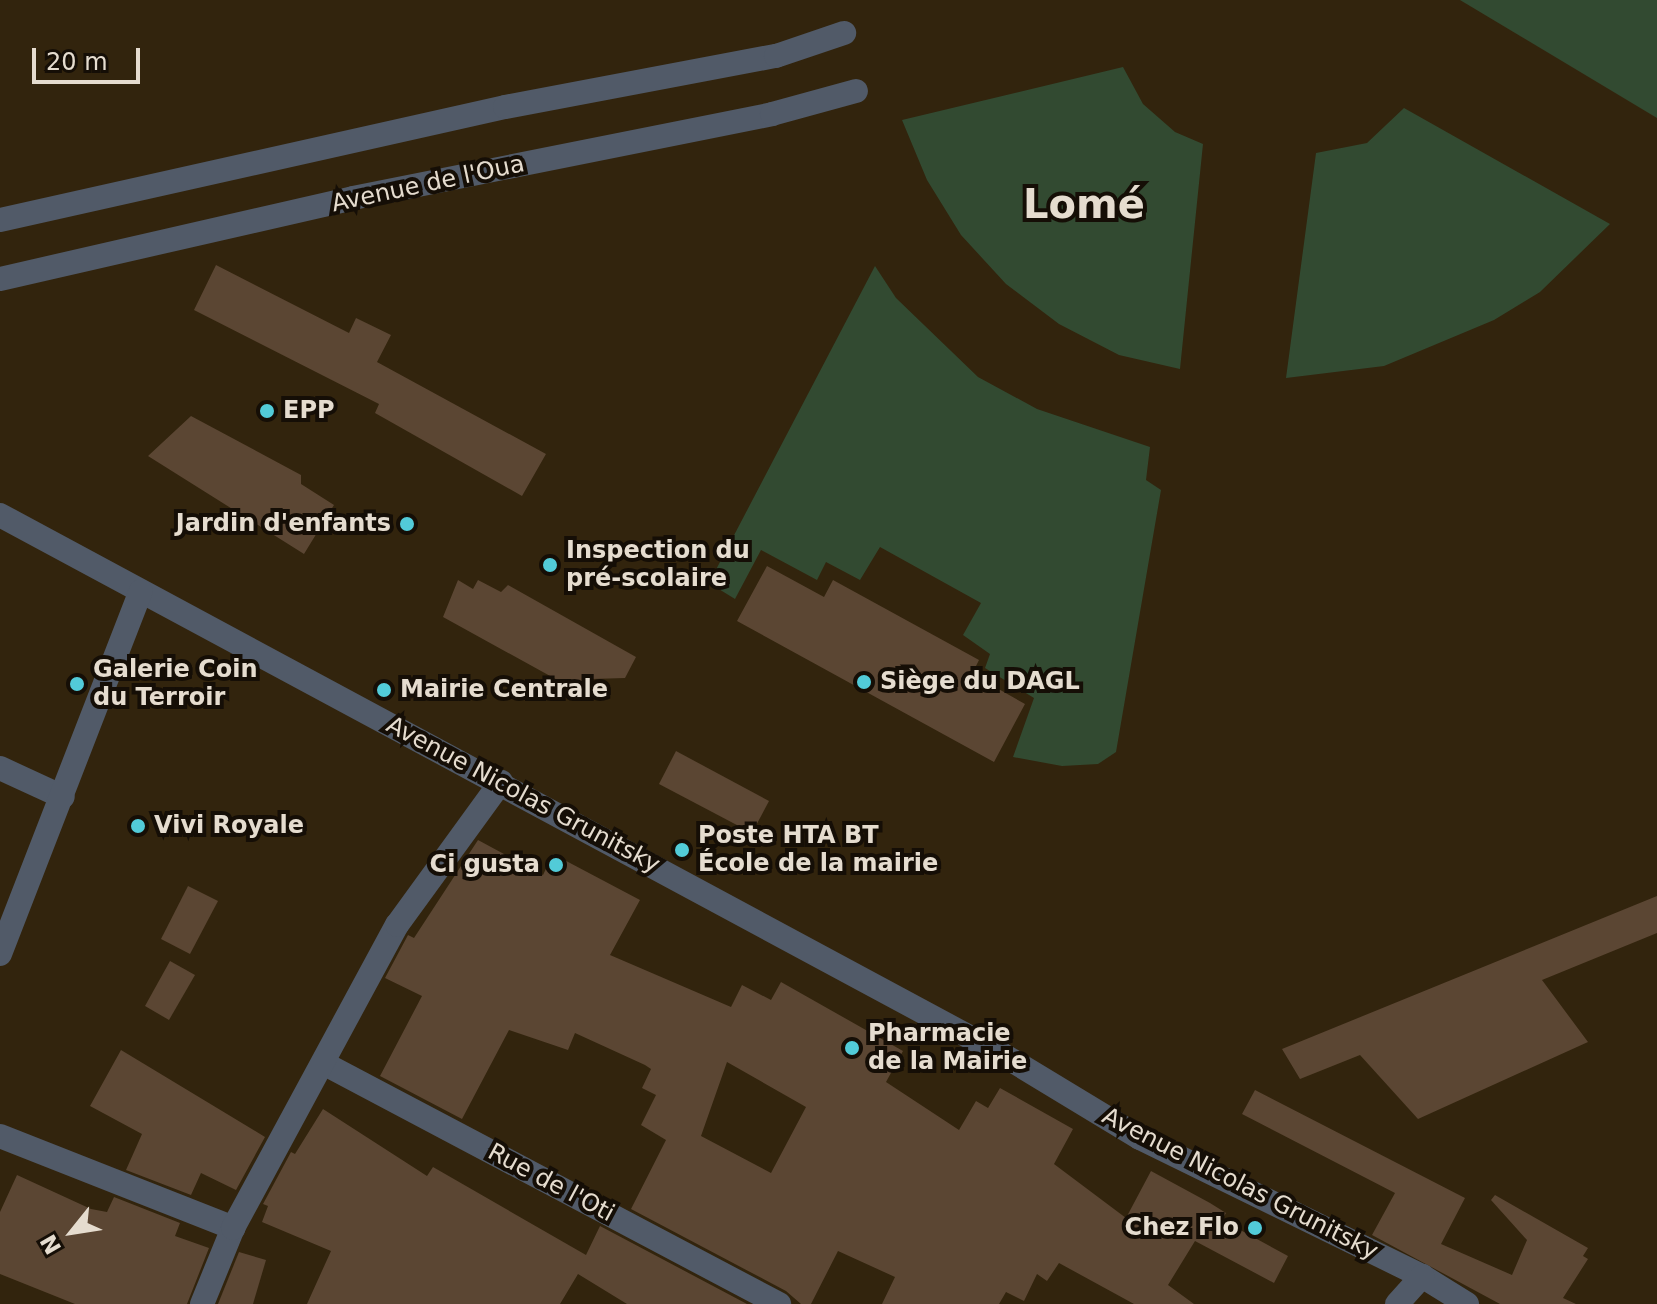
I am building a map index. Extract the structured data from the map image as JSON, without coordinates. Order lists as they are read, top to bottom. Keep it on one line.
{"streets":{"street":["Avenue de l'Oua","Avenue Nicolas Grunitsky","Rue de l'Oti"]},"districts":["Lomé"],"places":["EPP","Jardin d'enfants","Inspection du pré-scolaire","Siège du DAGL","Galerie Coin du Terroir","Mairie Centrale","Vivi Royale","Poste HTA BT École de la mairie","Ci gusta","Pharmacie de la Mairie","Chez Flo"],"scale_bar":"20 m","north":"bottom left"}
